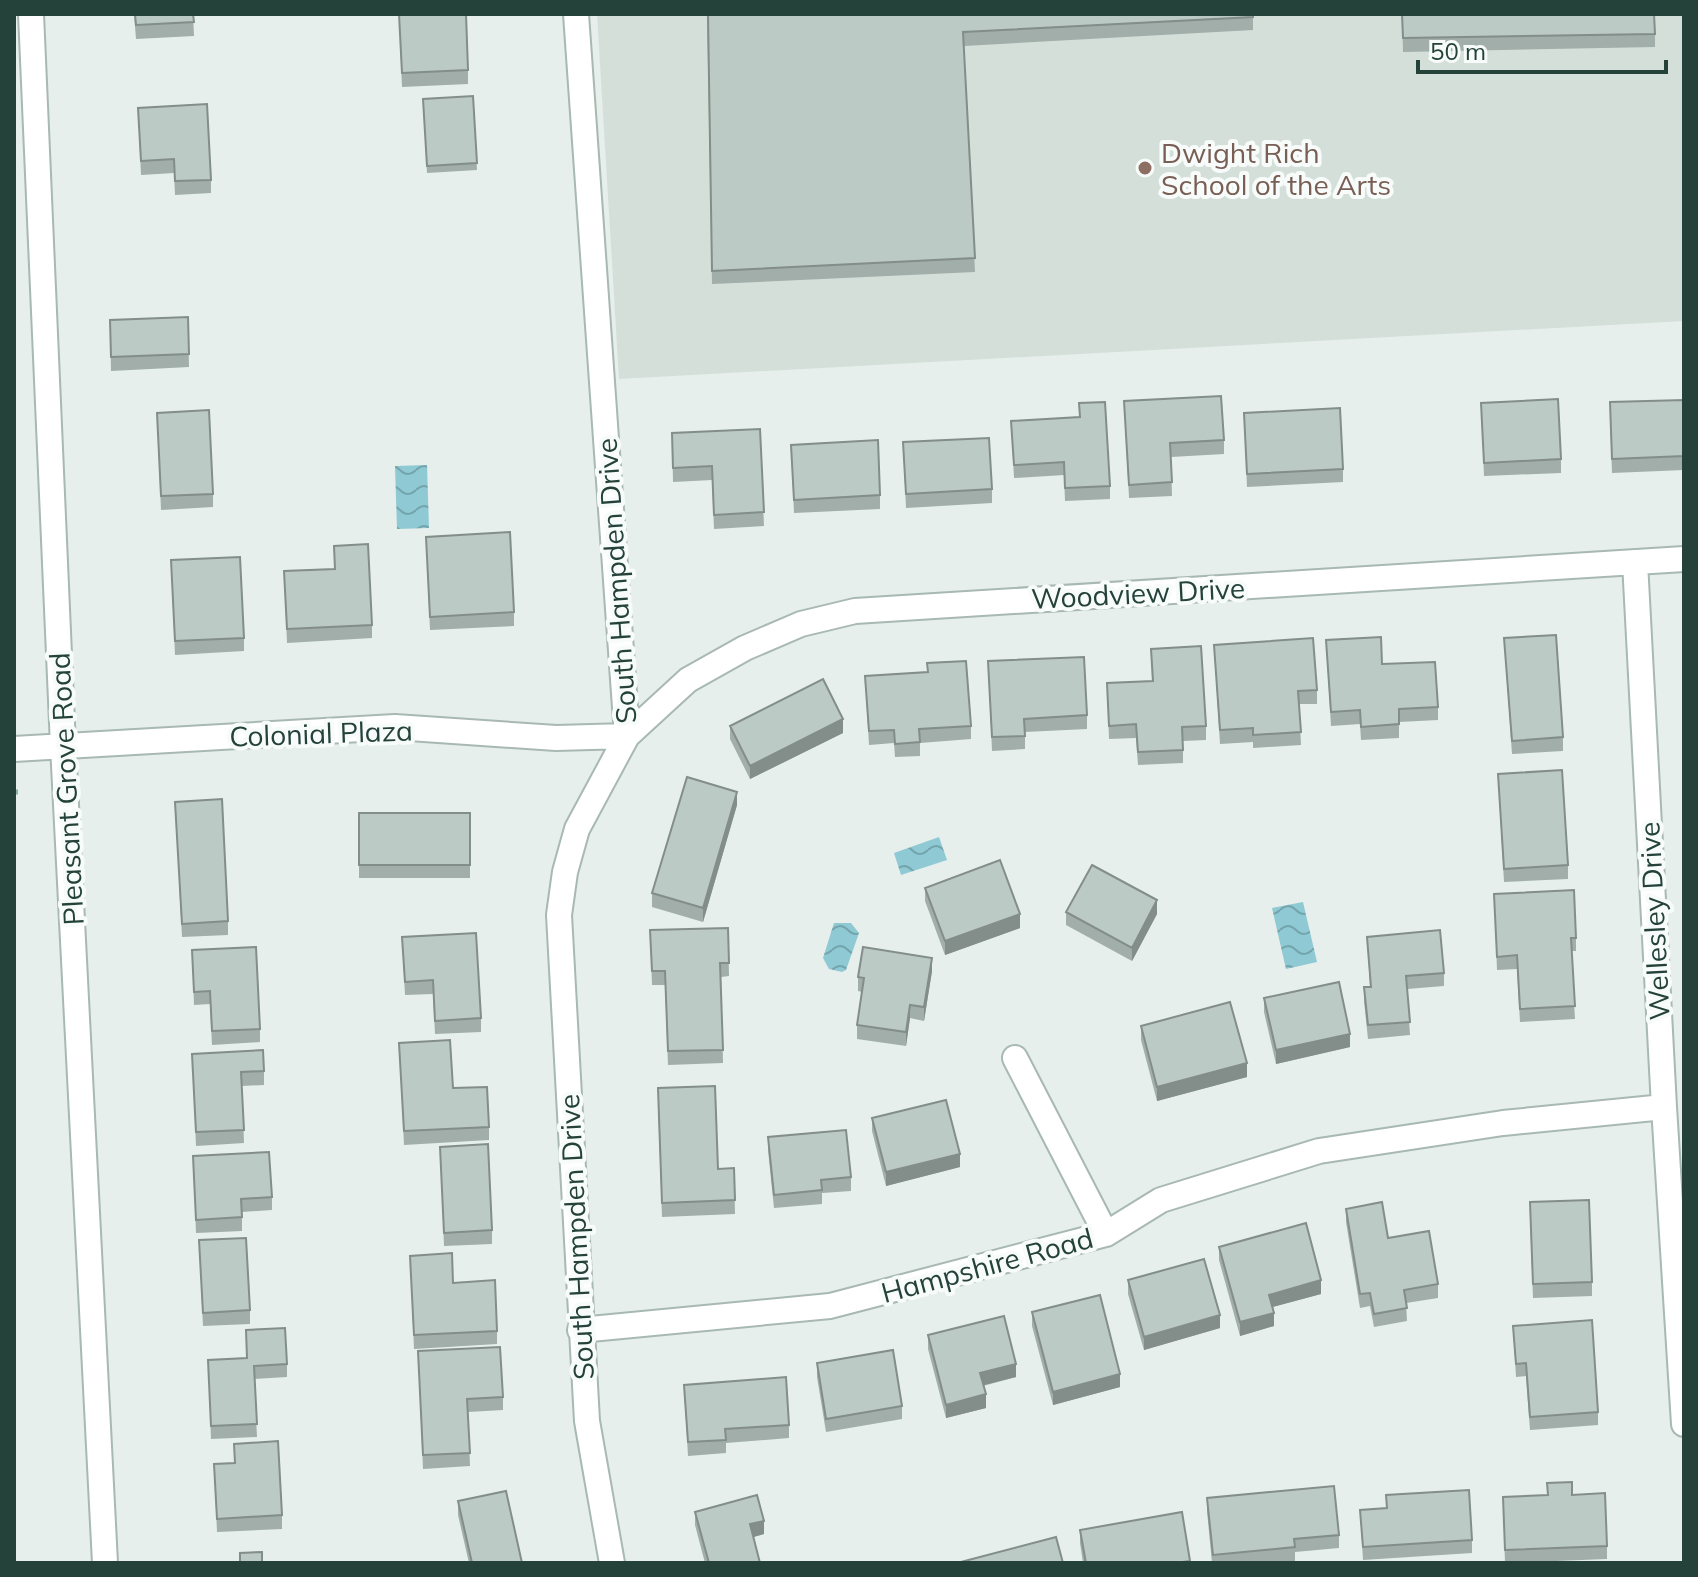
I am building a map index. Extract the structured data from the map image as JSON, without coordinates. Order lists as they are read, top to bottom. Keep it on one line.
{"streets":{"street":["South Hampden Drive","Woodview Drive","Colonial Plaza","Pleasant Grove Road","Wellesley Drive","Hampshire Road"]},"crossings":[["South Hampden Drive","Woodview Drive"],["South Hampden Drive","Colonial Plaza"],["South Hampden Drive","Hampshire Road"],["Woodview Drive","Colonial Plaza"],["Woodview Drive","Wellesley Drive"],["Colonial Plaza","Pleasant Grove Road"],["Wellesley Drive","Hampshire Road"]],"places":["Dwight Rich School of the Arts"],"scale_bar":"50 m"}
